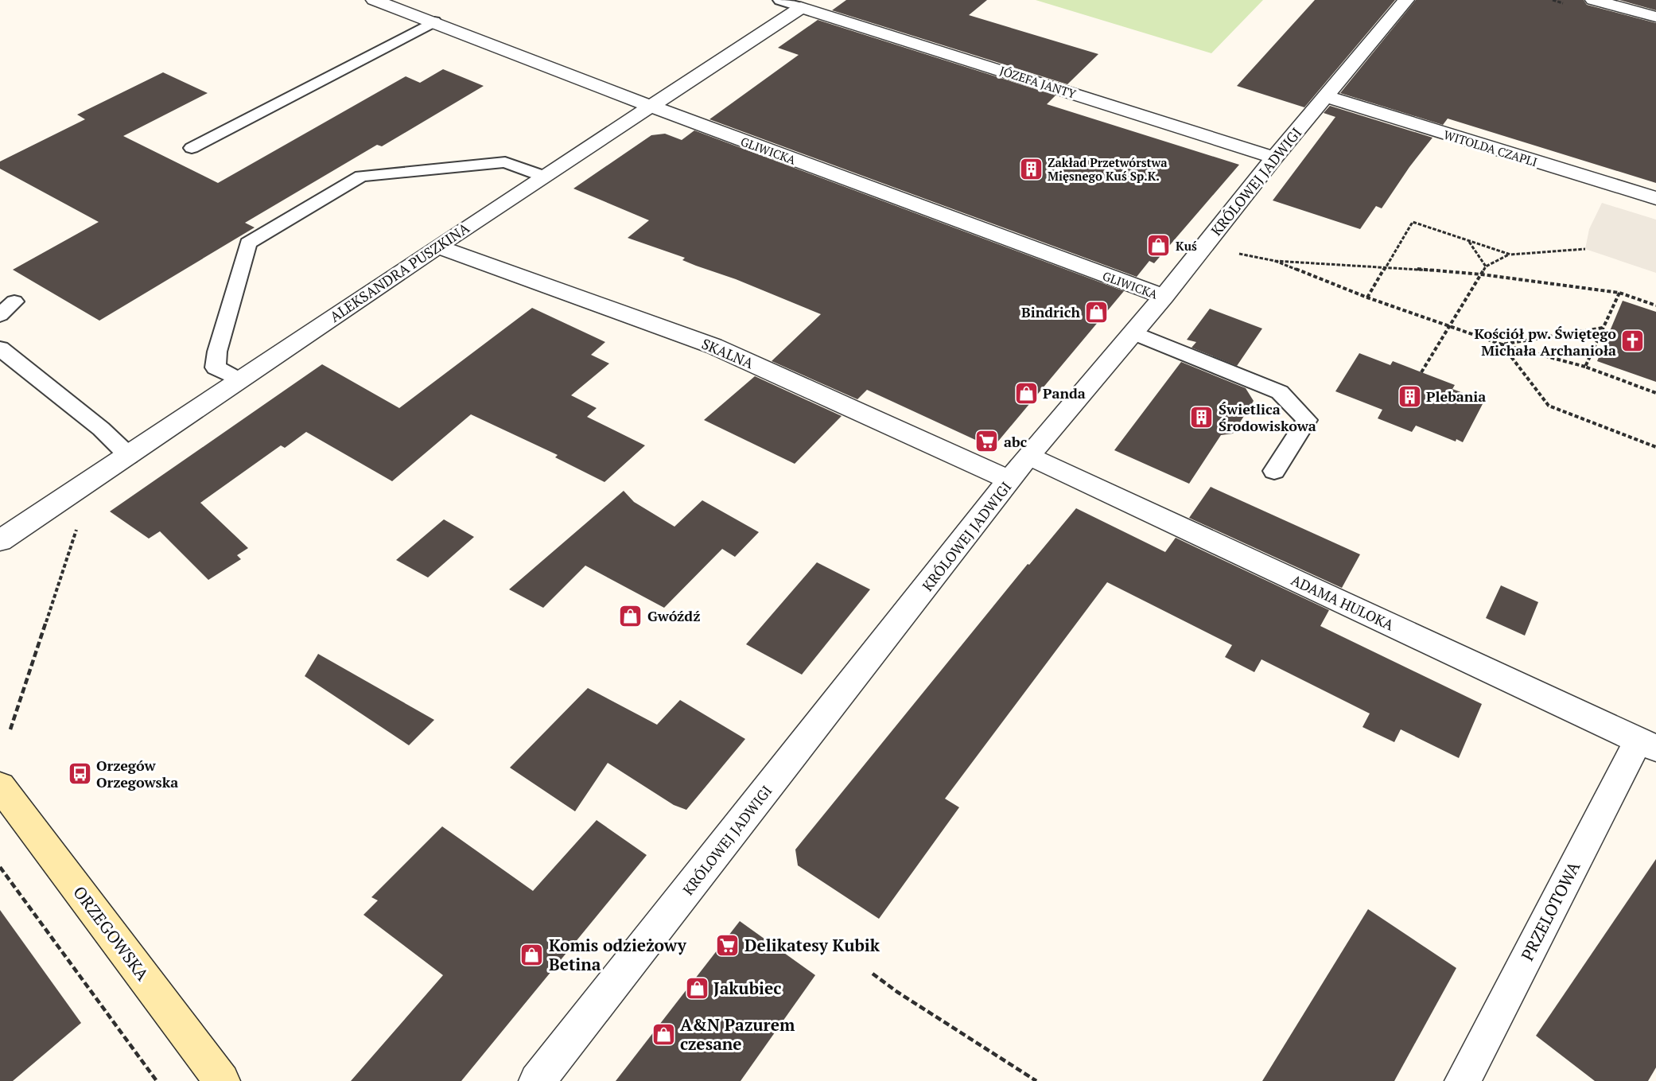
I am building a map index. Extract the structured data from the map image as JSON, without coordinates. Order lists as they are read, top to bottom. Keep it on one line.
{"streets":{"street":["JÓZEFA JANTY","WITOLDA CZAPLI","GLIWICKA","KRÓLOWEJ JADWIGI","ALEKSANDRA PUSZKINA","SKALNA","ADAMA HULOKA","PRZELOTOWA","ORZEGOWSKA"]},"crossings":[["JÓZEFA JANTY","KRÓLOWEJ JADWIGI"],["JÓZEFA JANTY","ALEKSANDRA PUSZKINA"],["WITOLDA CZAPLI","KRÓLOWEJ JADWIGI"],["GLIWICKA","KRÓLOWEJ JADWIGI"],["GLIWICKA","ALEKSANDRA PUSZKINA"],["KRÓLOWEJ JADWIGI","SKALNA"],["KRÓLOWEJ JADWIGI","ADAMA HULOKA"],["ALEKSANDRA PUSZKINA","SKALNA"],["ADAMA HULOKA","PRZELOTOWA"]],"places":{"building":["Zakład Przetwórstwa Mięsnego Kuś Sp.K.","Plebania","Świetlica Środowiskowa"],"shop":["Kuś","Bindrich","Panda","Gwóźdź","Komis odzieżowy Betina","Jakubiec","A&N Pazurem czesane"],"church":["Kościół pw. Świętego Michała Archanioła"],"supermarket":["abc","Delikatesy Kubik"],"bus stop":["Orzegów Orzegowska"]}}
